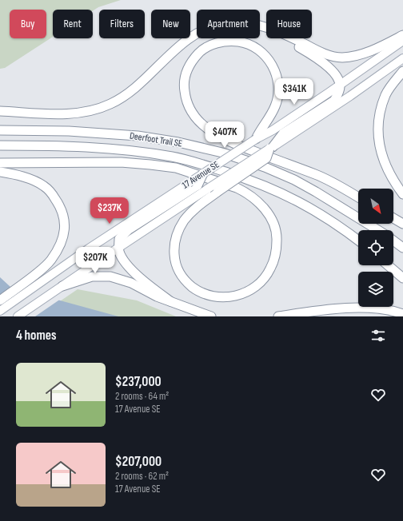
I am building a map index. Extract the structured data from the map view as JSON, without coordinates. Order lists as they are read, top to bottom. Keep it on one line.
{"streets":{"highway":["Deerfoot Trail SE"],"main road":["17 Avenue SE"]},"north":"bottom right","page":{"chip":["Buy","Rent","Filters","New","Apartment","House"],"price":["$341K","$407K","$237K","$207K"],"heading":"4 homes","list":[{"name":"$237,000","note":"2 rooms · 64 m² · 17 Avenue SE"},{"name":"$207,000","note":"2 rooms · 62 m² · 17 Avenue SE"}]}}
